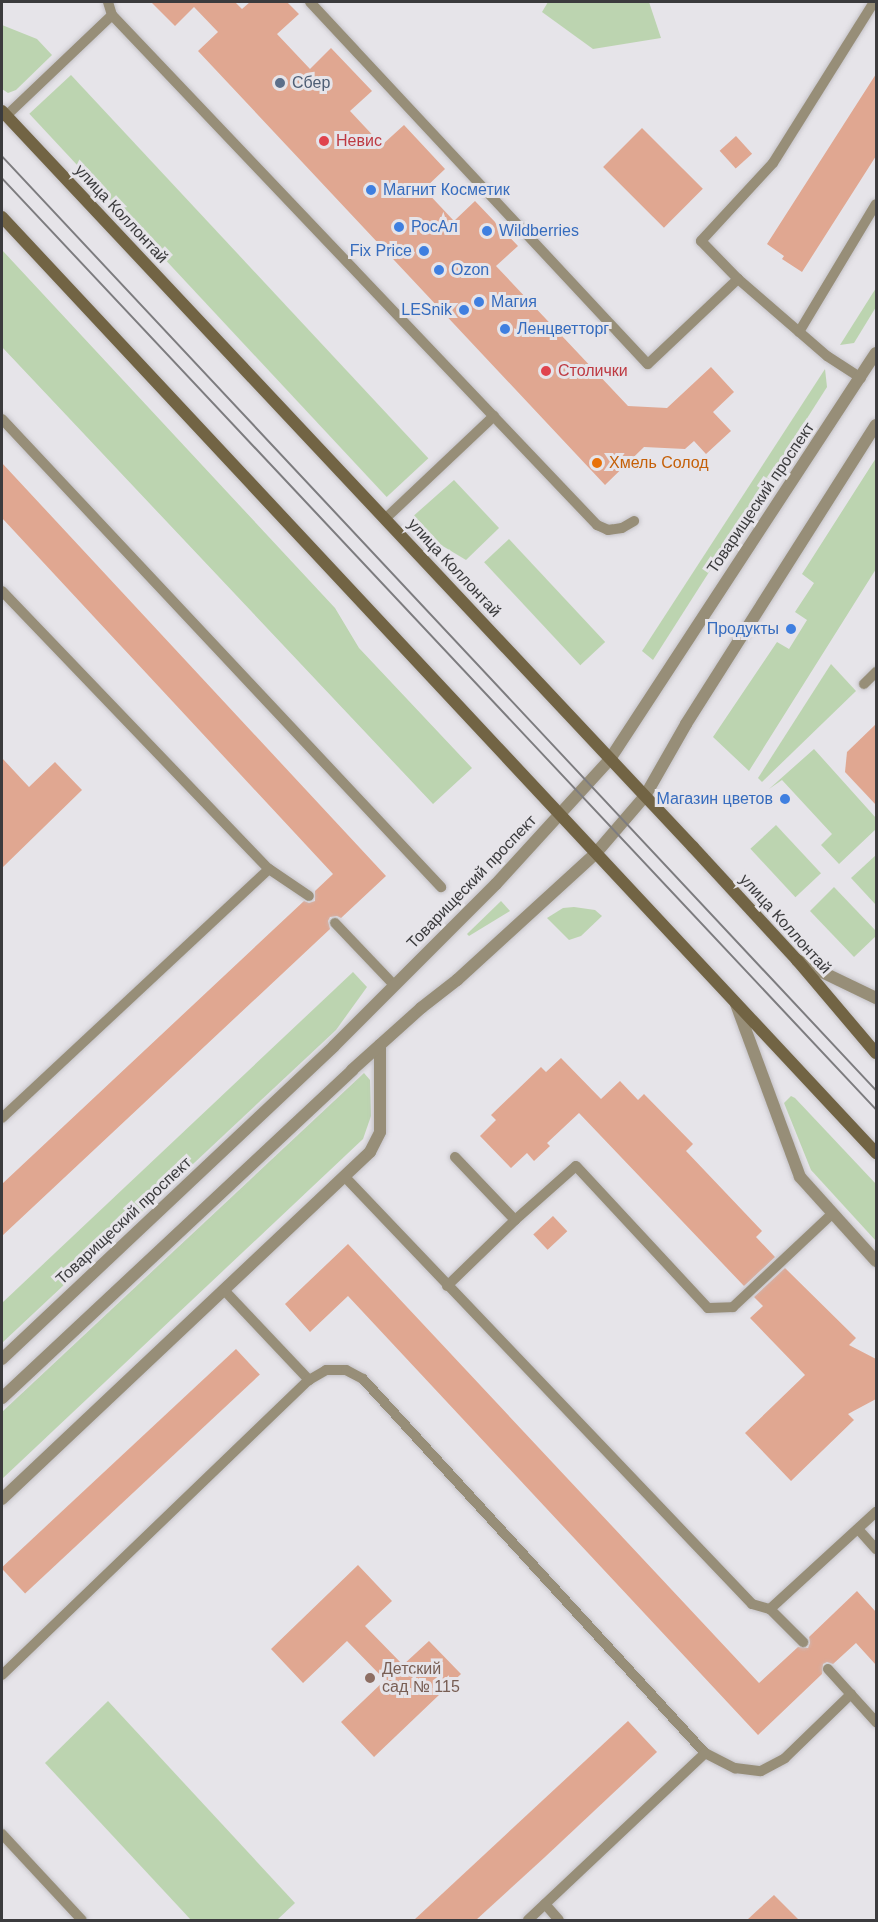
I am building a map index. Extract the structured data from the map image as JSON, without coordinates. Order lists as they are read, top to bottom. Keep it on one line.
{"streets":{"main road":["улица Коллонтай"],"street":["Товарищеский проспект"]},"crossings":[["улица Коллонтай","Товарищеский проспект"]],"places":["Сбер","Невис","Магнит Косметик","РосАл","Wildberries","Fix Price","Ozon","Магия","LESnik","Ленцветторг","Столички","Хмель Солод","Продукты","Магазин цветов","Детский сад № 115"]}
